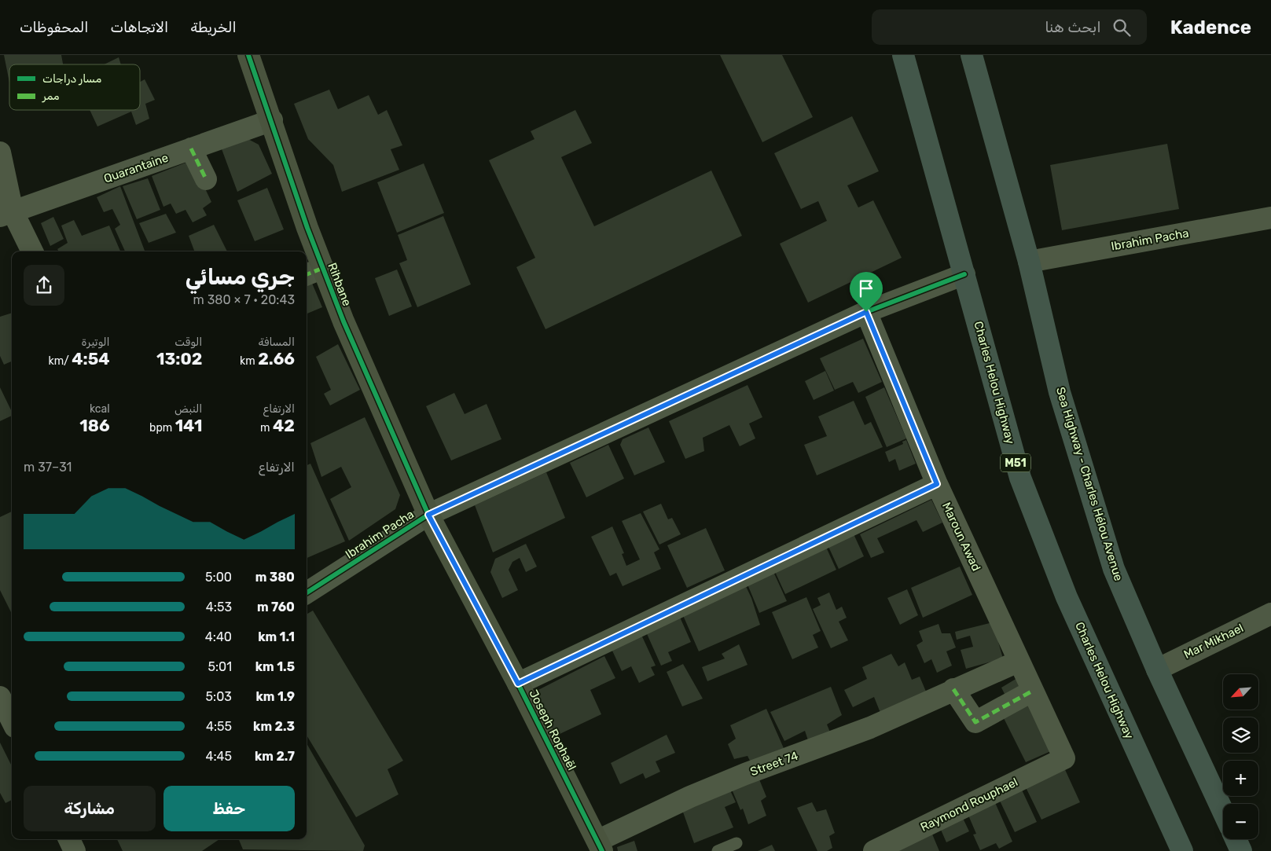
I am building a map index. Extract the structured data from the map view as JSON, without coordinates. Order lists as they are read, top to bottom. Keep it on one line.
{"streets":{"highway":["Charles Helou Highway","M51","Sea Highway - Charles Hélou Avenue"],"street":["Quarantaine","Ibrahim Pacha","Rihbane","Maroun Awad","Mar Mikhael","Joseph Rophaël","Street 74","Raymond Rouphael"]},"crossings":[["Quarantaine","Rihbane"],["Ibrahim Pacha","Rihbane"],["Ibrahim Pacha","Charles Helou Highway"],["Ibrahim Pacha","Sea Highway - Charles Hélou Avenue"],["Ibrahim Pacha","Maroun Awad"],["Ibrahim Pacha","Joseph Rophaël"],["Rihbane","Joseph Rophaël"],["Sea Highway - Charles Hélou Avenue","Mar Mikhael"],["Maroun Awad","Street 74"],["Maroun Awad","Raymond Rouphael"],["Joseph Rophaël","Street 74"]],"legend":["مسار دراجات","ممر"],"north":"bottom left","page":{"header":"Kadence","search":"ابحث هنا","nav":["الخريطة","الاتجاهات","المحفوظات"],"heading":["جري مسائي","20:43 · 7 × 380 m"],"stats":[["المسافة","2.66 km"],["الوقت","13:02"],["الوتيرة","4:54 /km"],["الارتفاع","42 m"],["النبض","141 bpm"],["kcal","186"]],"chart":["الارتفاع","31–37 m"],"list":[{"name":"380 m","note":"5:00"},{"name":"760 m","note":"4:53"},{"name":"1.1 km","note":"4:40"},{"name":"1.5 km","note":"5:01"},{"name":"1.9 km","note":"5:03"},{"name":"2.3 km","note":"4:55"},{"name":"2.7 km","note":"4:45"}],"map_buttons":["+","−"],"buttons":["حفظ","مشاركة"]}}
